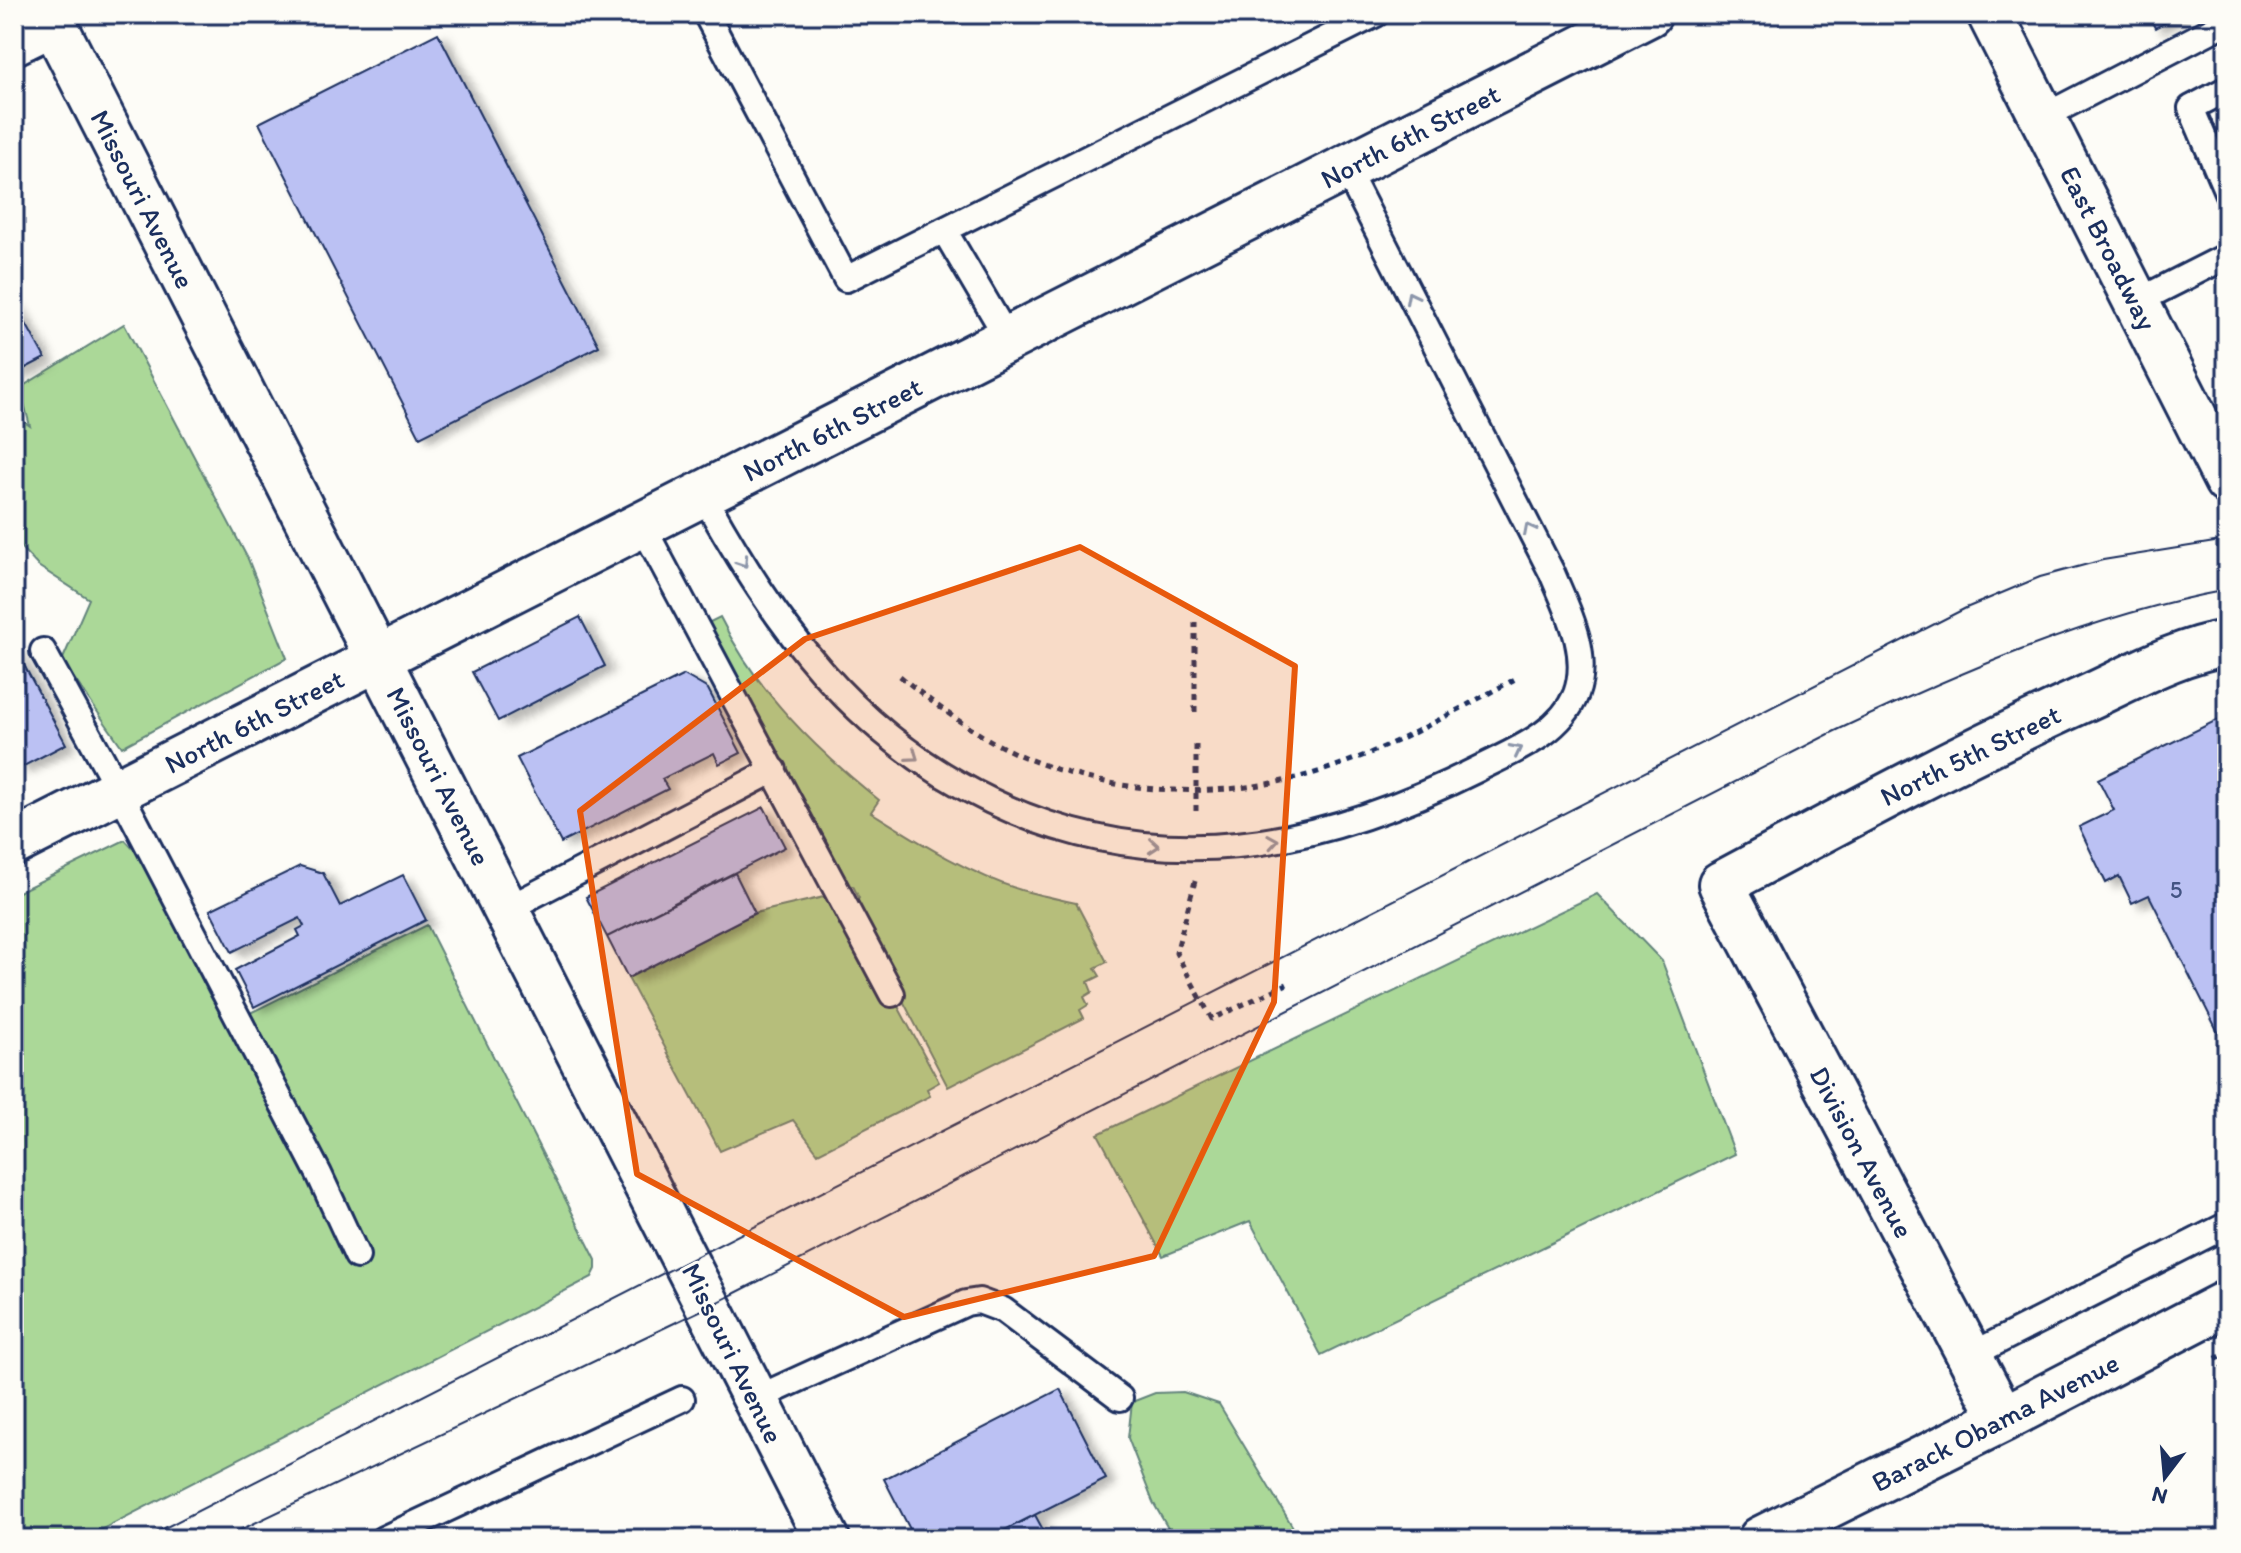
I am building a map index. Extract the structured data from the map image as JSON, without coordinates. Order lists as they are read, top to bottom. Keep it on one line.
{"streets":{"street":["North 6th Street","Missouri Avenue","East Broadway","North 5th Street","Division Avenue","Barack Obama Avenue"]},"crossings":[["North 6th Street","Missouri Avenue"],["North 5th Street","Division Avenue"],["Division Avenue","Barack Obama Avenue"]],"house_numbers":["5"],"north":"bottom"}
